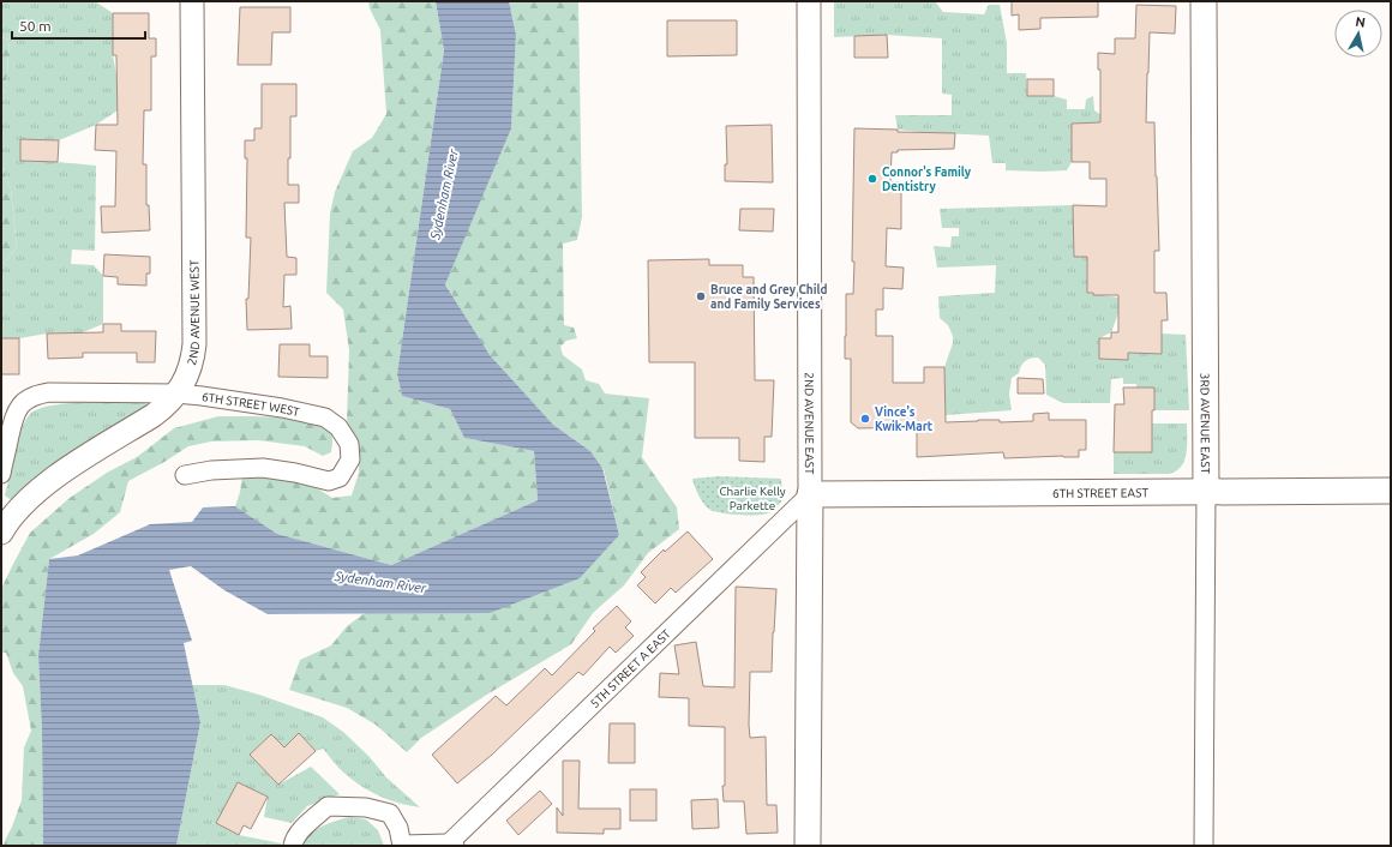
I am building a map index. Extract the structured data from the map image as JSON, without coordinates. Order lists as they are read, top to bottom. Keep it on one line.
{"streets":{"main road":["2ND AVENUE EAST","3RD AVENUE EAST","6TH STREET EAST"],"street":["2ND AVENUE WEST","6TH STREET WEST","5TH STREET A EAST"]},"crossings":[["2ND AVENUE WEST","6TH STREET WEST"],["2ND AVENUE EAST","6TH STREET EAST"],["2ND AVENUE EAST","5TH STREET A EAST"],["3RD AVENUE EAST","6TH STREET EAST"],["6TH STREET EAST","5TH STREET A EAST"]],"water":["Sydenham River"],"parks":["Charlie Kelly Parkette"],"places":["Connor's Family Dentistry","Bruce and Grey Child and Family Services","Vince's Kwik-Mart"],"scale_bar":"50 m","north":"top"}
